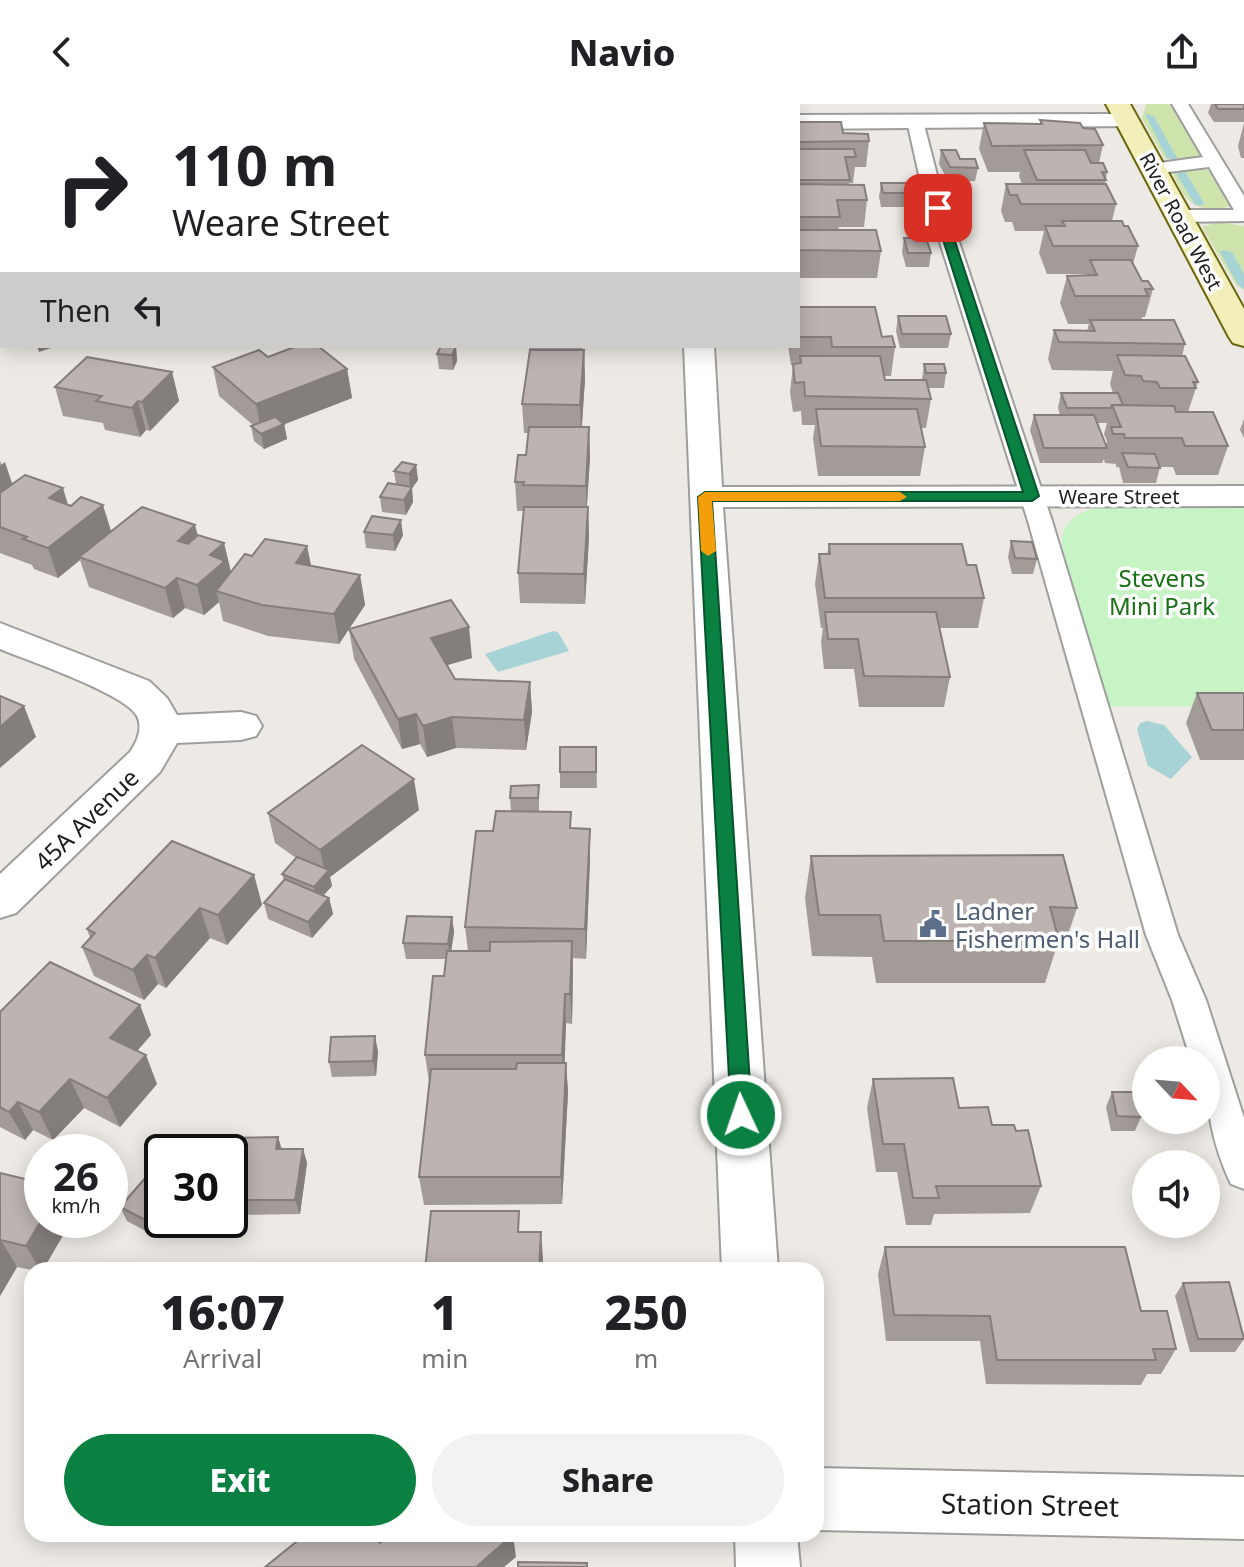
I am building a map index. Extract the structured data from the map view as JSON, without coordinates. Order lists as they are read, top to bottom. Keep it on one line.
{"streets":{"main road":["River Road West"],"street":["Weare Street","45A Avenue","Station Street"]},"parks":["Stevens Mini Park"],"places":{"public building":["Ladner Fishermen's Hall"]},"north":"bottom right","page":{"header":"Navio","turn":["110 m","Weare Street"],"then":"Then","speed":"26 km/h","limit":"30","eta":["16:07","Arrival","1","min","250","m"],"buttons":["Exit","Share"]}}
